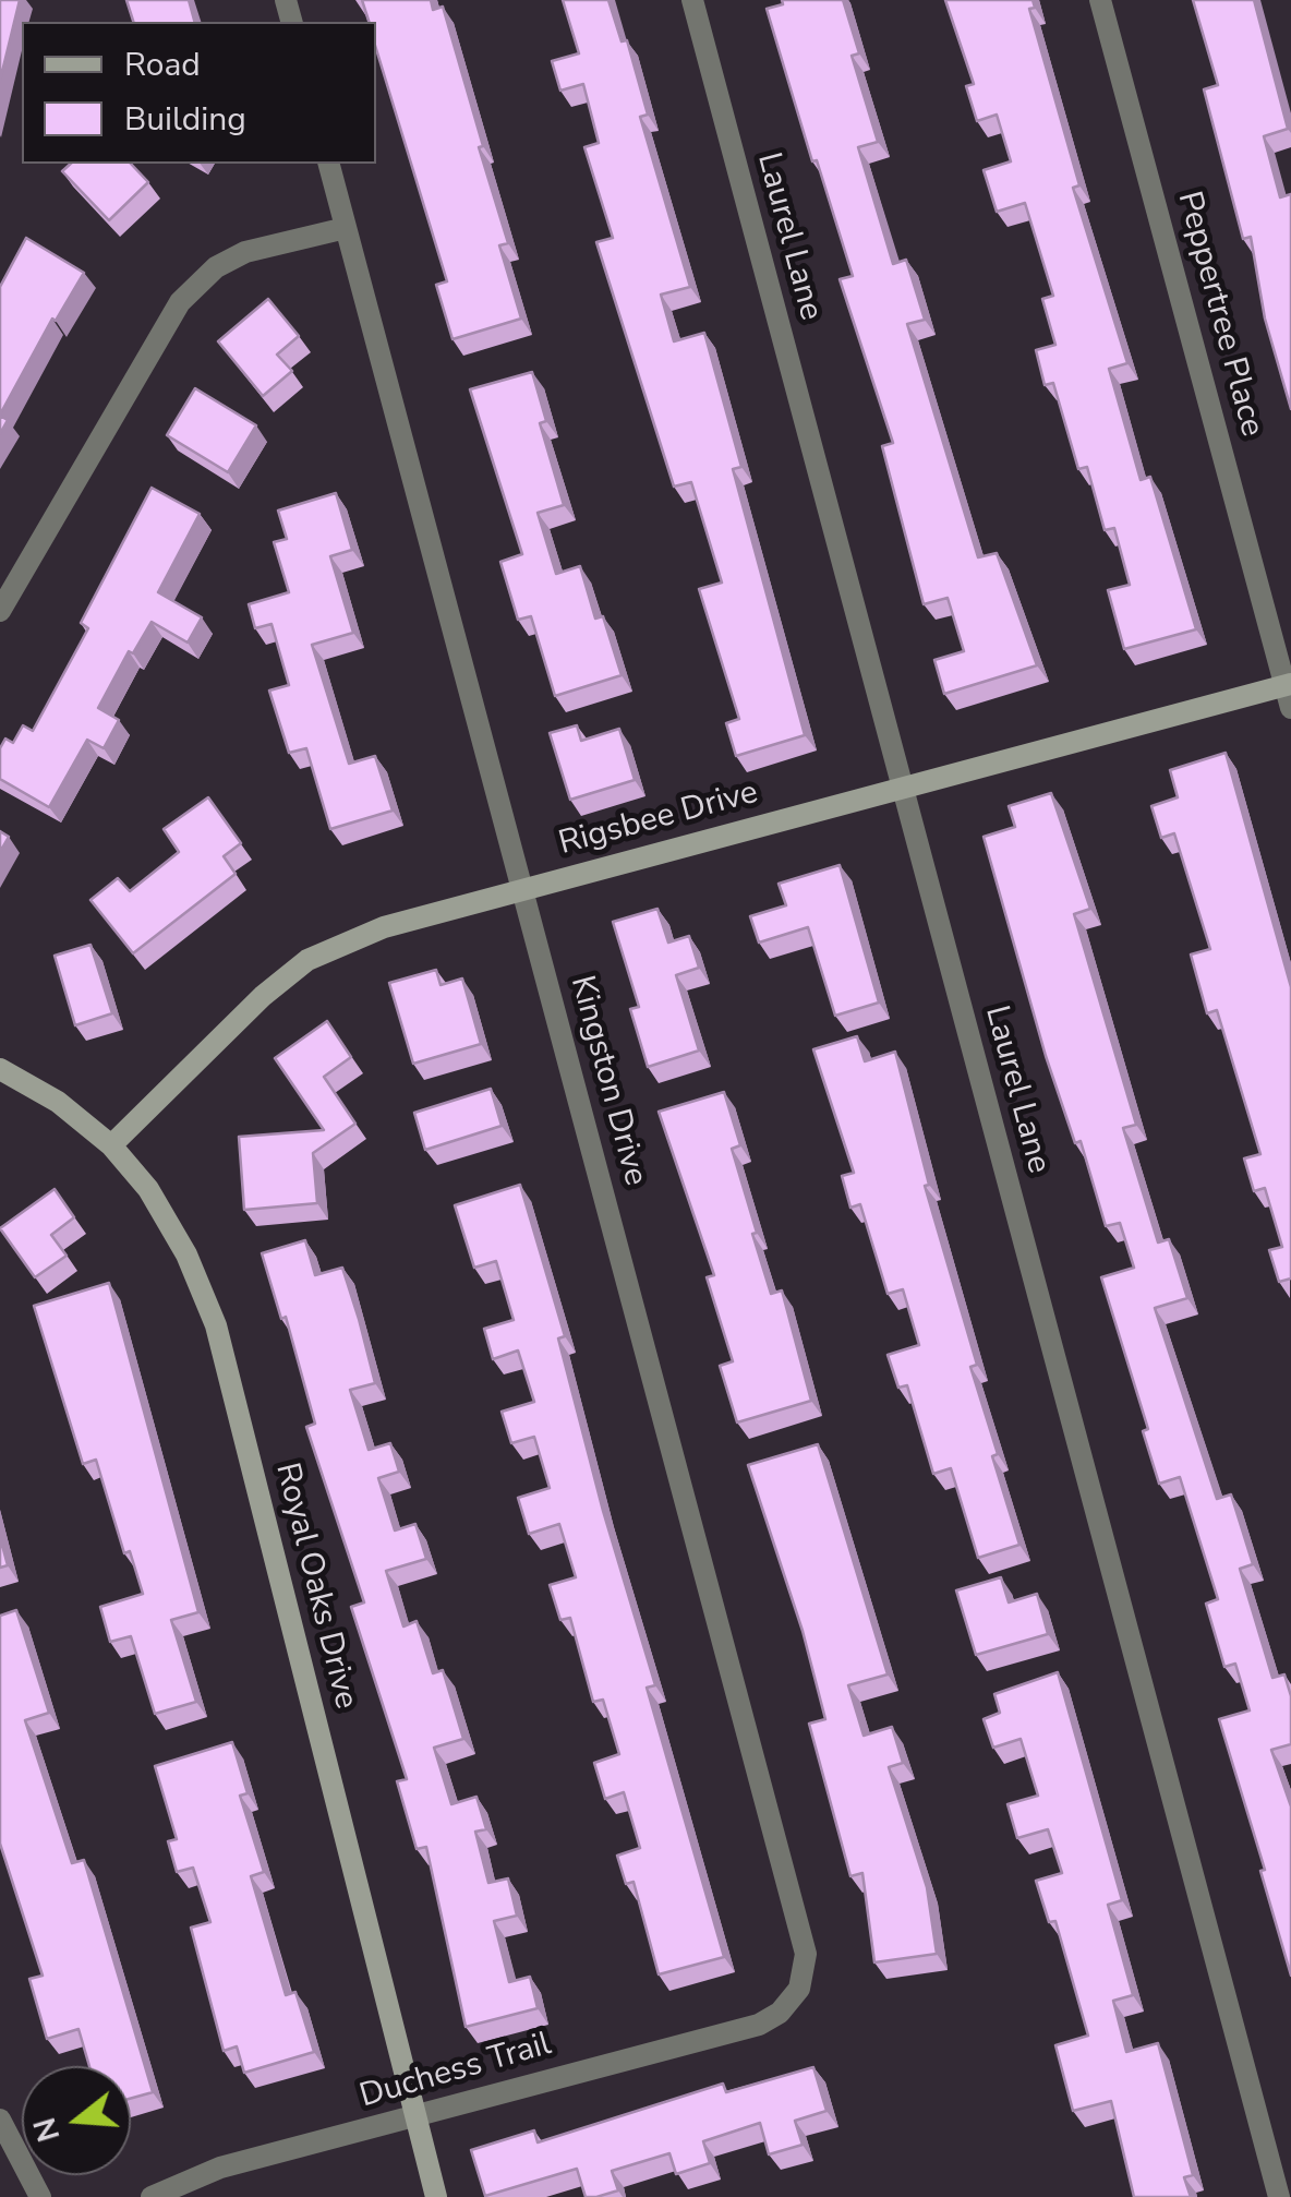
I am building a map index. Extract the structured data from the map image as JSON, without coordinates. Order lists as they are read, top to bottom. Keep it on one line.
{"streets":{"street":["Laurel Lane","Peppertree Place","Rigsbee Drive","Kingston Drive","Royal Oaks Drive","Duchess Trail"]},"crossings":[["Laurel Lane","Rigsbee Drive"],["Peppertree Place","Rigsbee Drive"],["Rigsbee Drive","Kingston Drive"],["Rigsbee Drive","Royal Oaks Drive"],["Kingston Drive","Duchess Trail"],["Royal Oaks Drive","Duchess Trail"]],"legend":["Road","Building"],"north":"left"}
